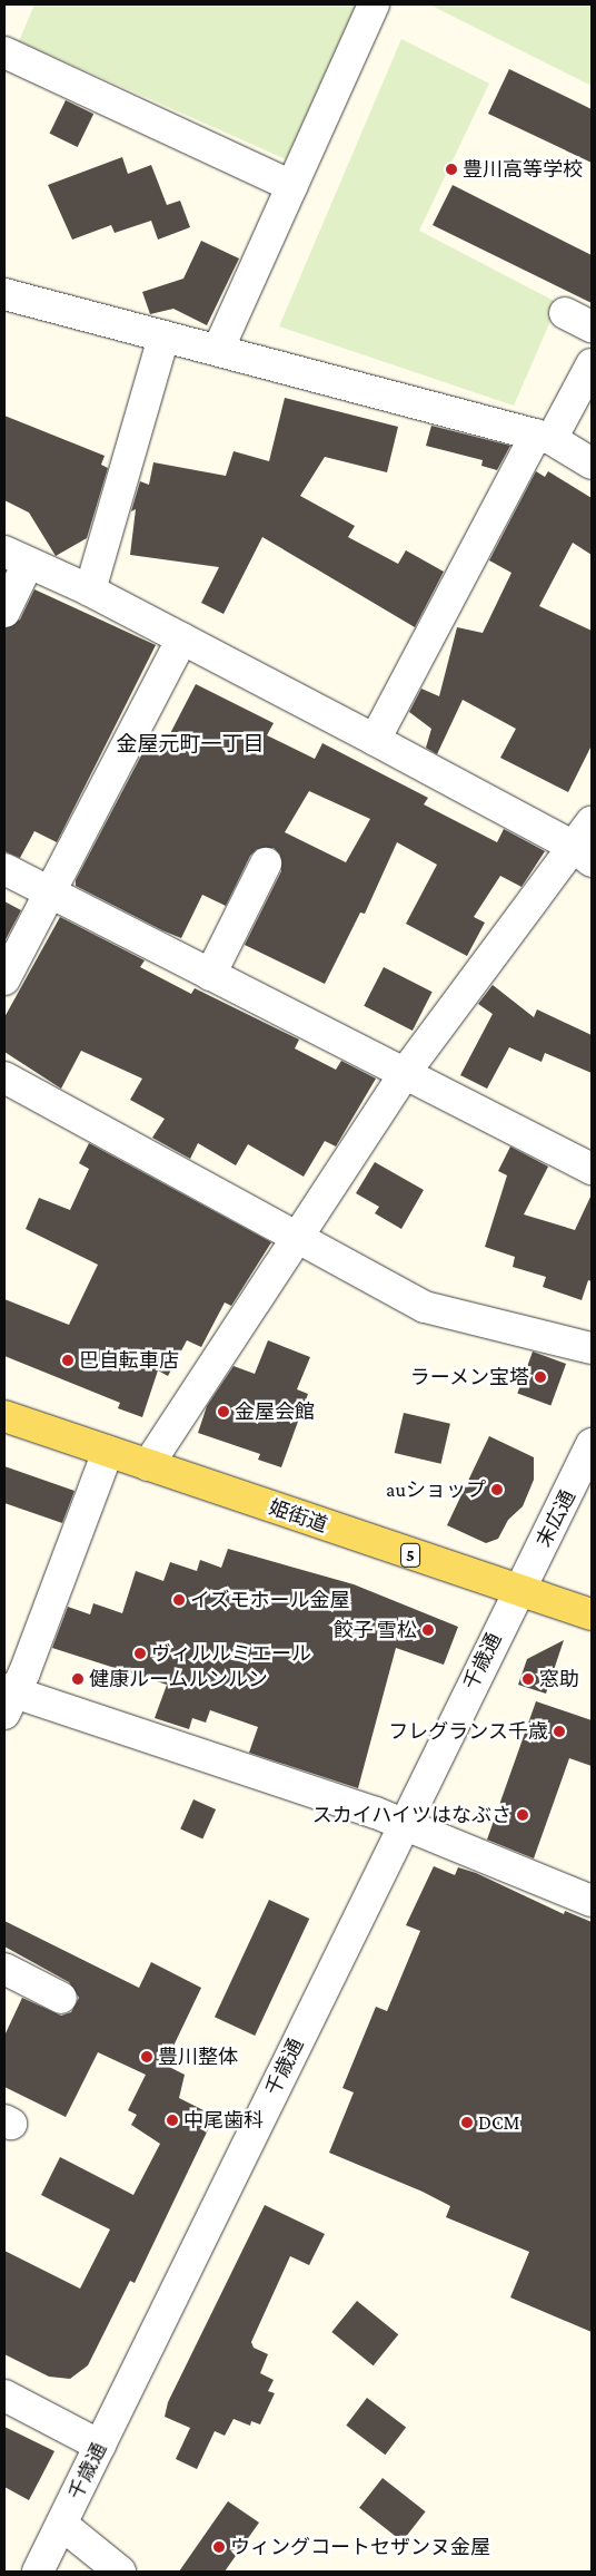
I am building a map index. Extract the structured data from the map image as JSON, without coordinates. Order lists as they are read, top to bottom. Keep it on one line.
{"streets":{"main road":["姫街道","5"],"street":["末広通","千歳通"]},"crossings":[["姫街道","末広通"],["姫街道","千歳通"],["末広通","千歳通"]],"districts":["金屋元町一丁目"],"places":["豊川高等学校","巴自転車店","ラーメン宝塔","金屋会館","auショップ","イズモホール金屋","餃子 雪松","ヴィルルミエール","健康ルームルンルン","窓助","フレグランス千歳","スカイハイツはなぶさ","豊川整体","中尾歯科","DCM","ウィングコートセザンヌ金屋"]}
